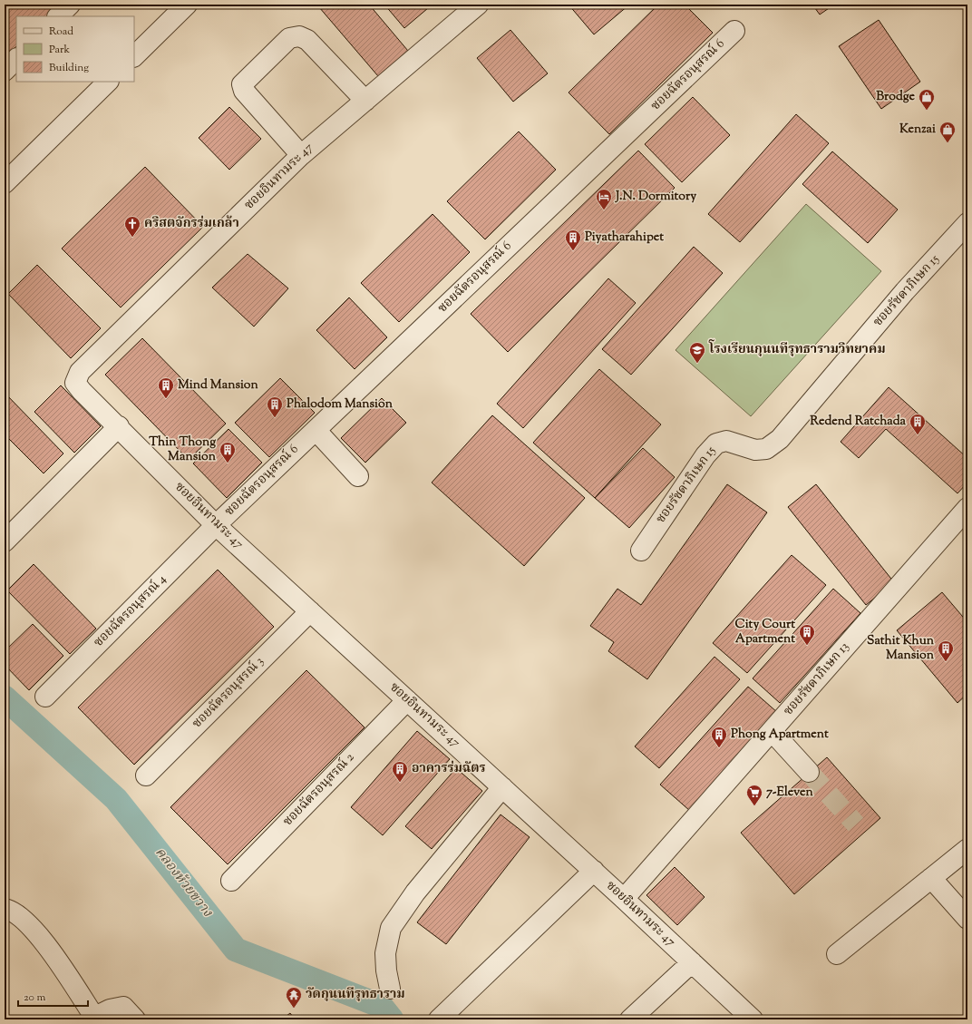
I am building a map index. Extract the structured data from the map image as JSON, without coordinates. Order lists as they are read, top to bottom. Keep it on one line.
{"streets":{"street":["ซอยฉัตรอนุสรณ์ 6","ซอยอินทามระ 47","ซอยรัชดาภิเษก 15","ซอยฉัตรอนุสรณ์ 4","ซอยรัชดาภิเษก 13","ซอยฉัตรอนุสรณ์ 3","ซอยฉัตรอนุสรณ์ 2"]},"crossings":[["ซอยฉัตรอนุสรณ์ 6","ซอยอินทามระ 47"],["ซอยฉัตรอนุสรณ์ 6","ซอยฉัตรอนุสรณ์ 4"],["ซอยอินทามระ 47","ซอยฉัตรอนุสรณ์ 4"],["ซอยอินทามระ 47","ซอยรัชดาภิเษก 13"],["ซอยอินทามระ 47","ซอยฉัตรอนุสรณ์ 3"],["ซอยอินทามระ 47","ซอยฉัตรอนุสรณ์ 2"]],"water":["คลองห้วยขวาง"],"places":{"shop":["Brodge","Kenzai"],"hotel":["J.N. Dormitory"],"church":["คริสตจักรร่มเกล้า"],"building":["Piyatharahipet","Mind Mansion","Phalodom Mansion","Redend Ratchada","Thin Thong Mansion","City Court Apartment","Sathit Khun Mansion","Phong Apartment","อาคารร่มฉัตร"],"school or university":["โรงเรียนกุนนทีรุทธารามวิทยาคม"],"supermarket":["7-Eleven"],"temple":["วัดกุนนทีรุทธาราม"]},"legend":["Road","Park","Building"],"scale_bar":"20 m"}
